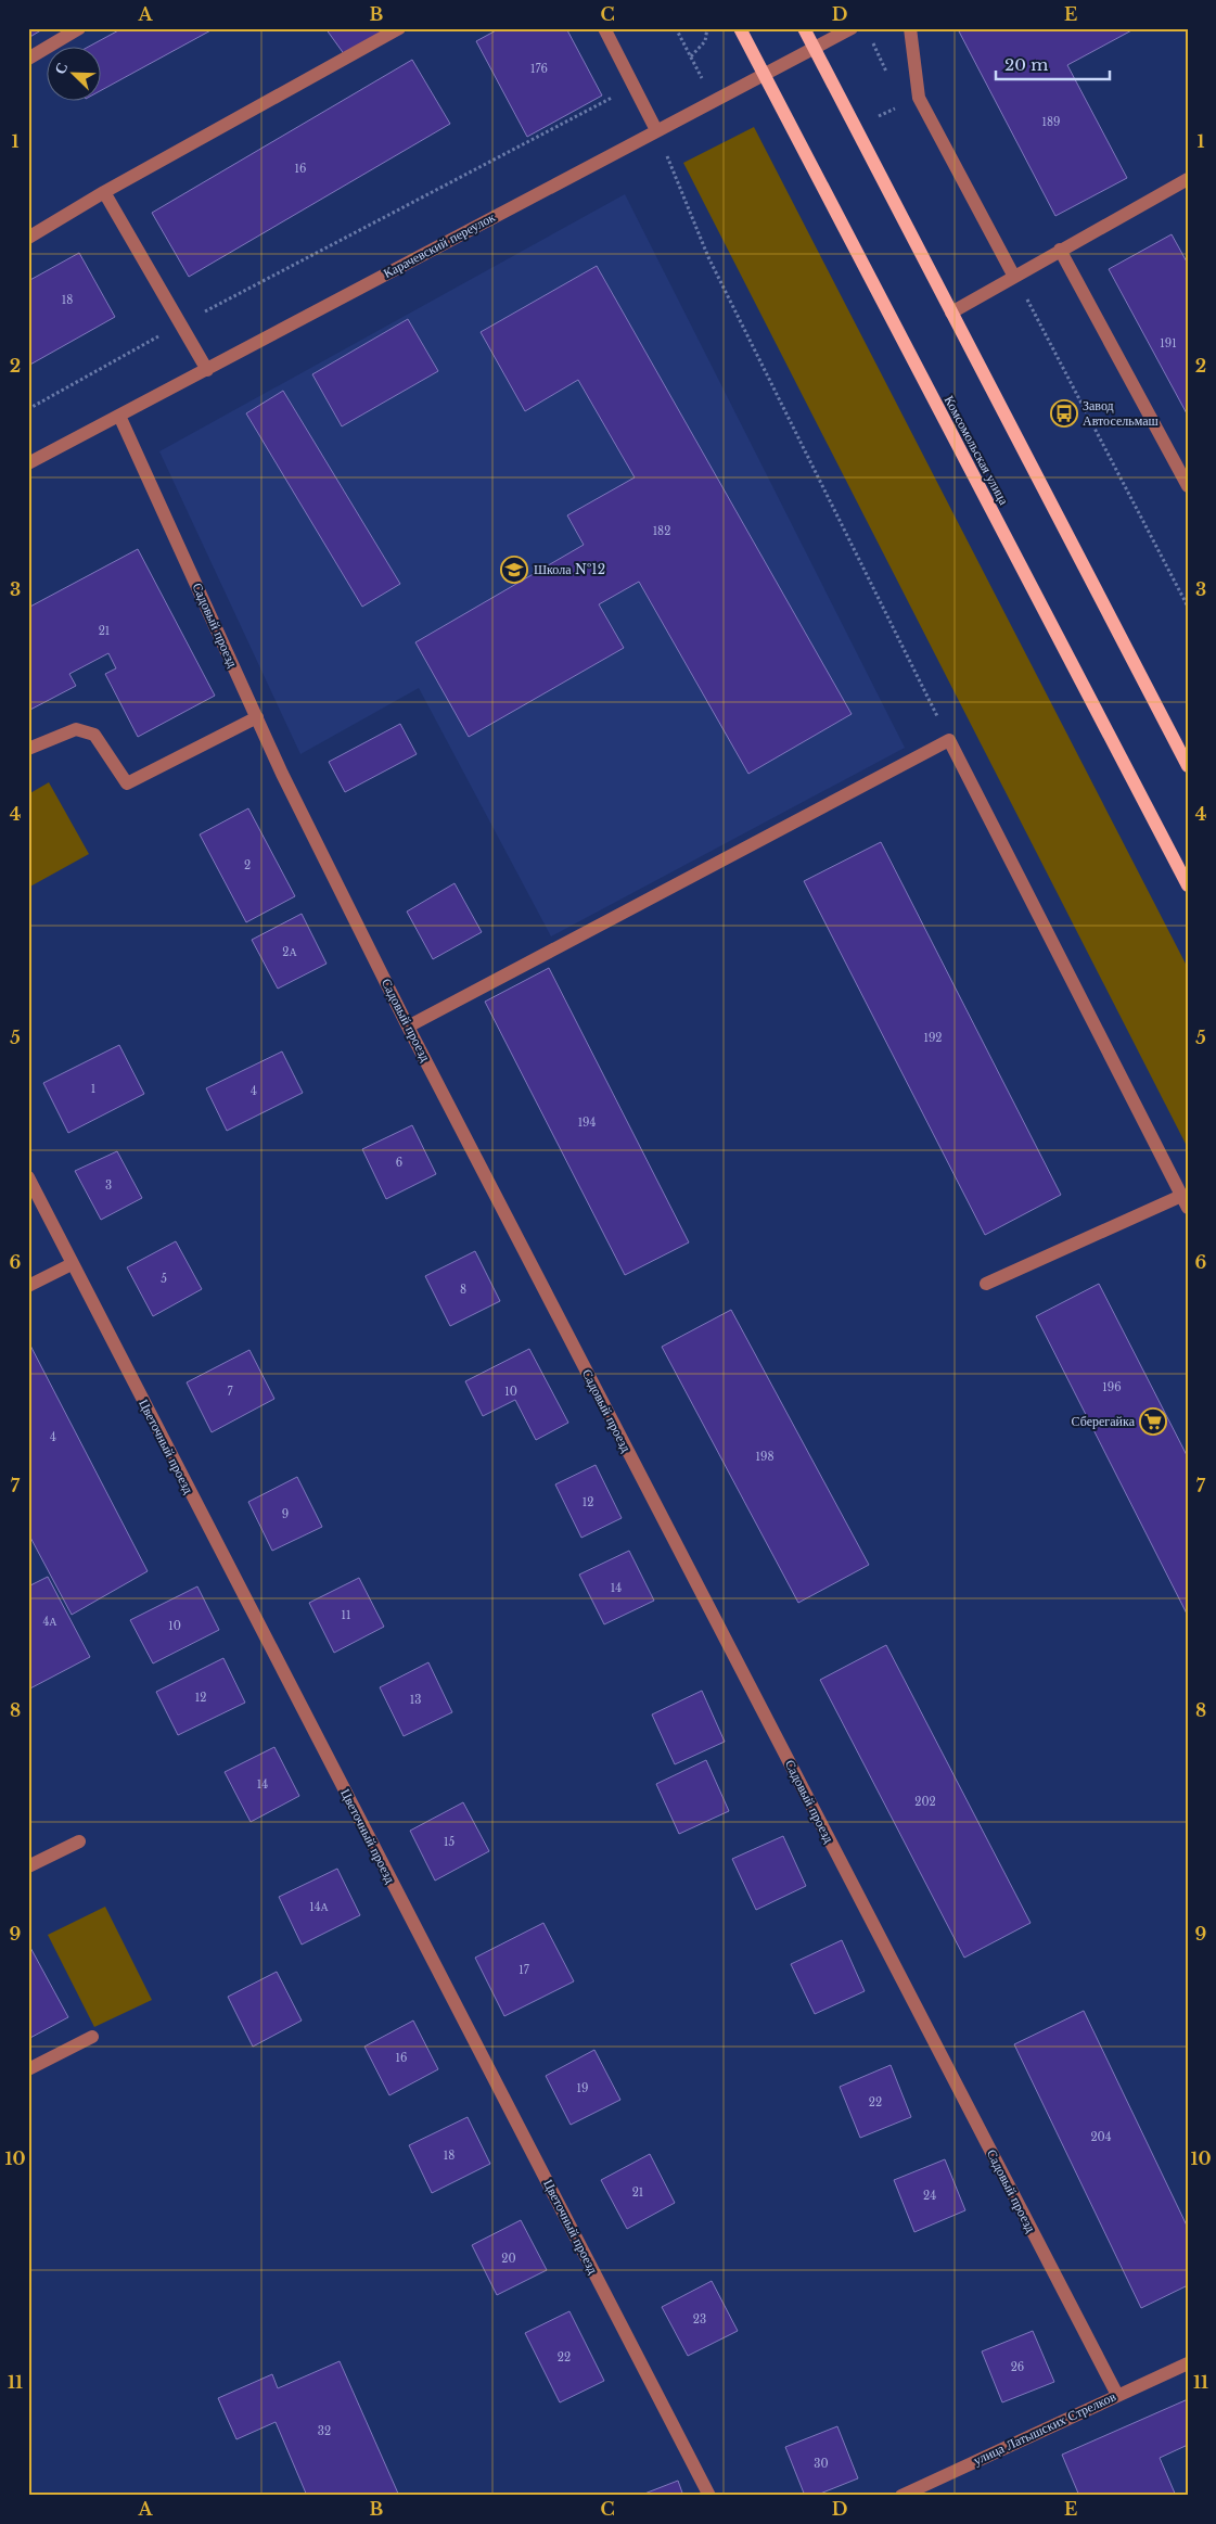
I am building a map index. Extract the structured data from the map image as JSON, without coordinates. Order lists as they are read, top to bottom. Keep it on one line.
{"streets":{"main road":["Комсомольская улица"],"street":["Карачевский переулок","Садовый проезд","Цветочный проезд","улица Латышских Стрелков"]},"crossings":[["Карачевский переулок","Комсомольская улица"],["Карачевский переулок","Садовый проезд"],["Садовый проезд","улица Латышских Стрелков"]],"places":{"bus stop":["Завод Автосельмаш"],"school or university":["Школа №12"],"supermarket":["Сберегайка"]},"house_numbers":["176","189","16","18","191","182","21","2","2А","192","1","4","194","6","3","5","8","196","7","10","4","198","12","9","14","11","4А","10","12","13","14","202","15","14А","17","16","19","22","204","18","21","24","20","23","22","26","32","30"],"scale_bar":"20 m","north":"top left","grid":{"columns":["A","B","C","D","E"],"rows":["1","2","3","4","5","6","7","8","9","10","11"]}}
